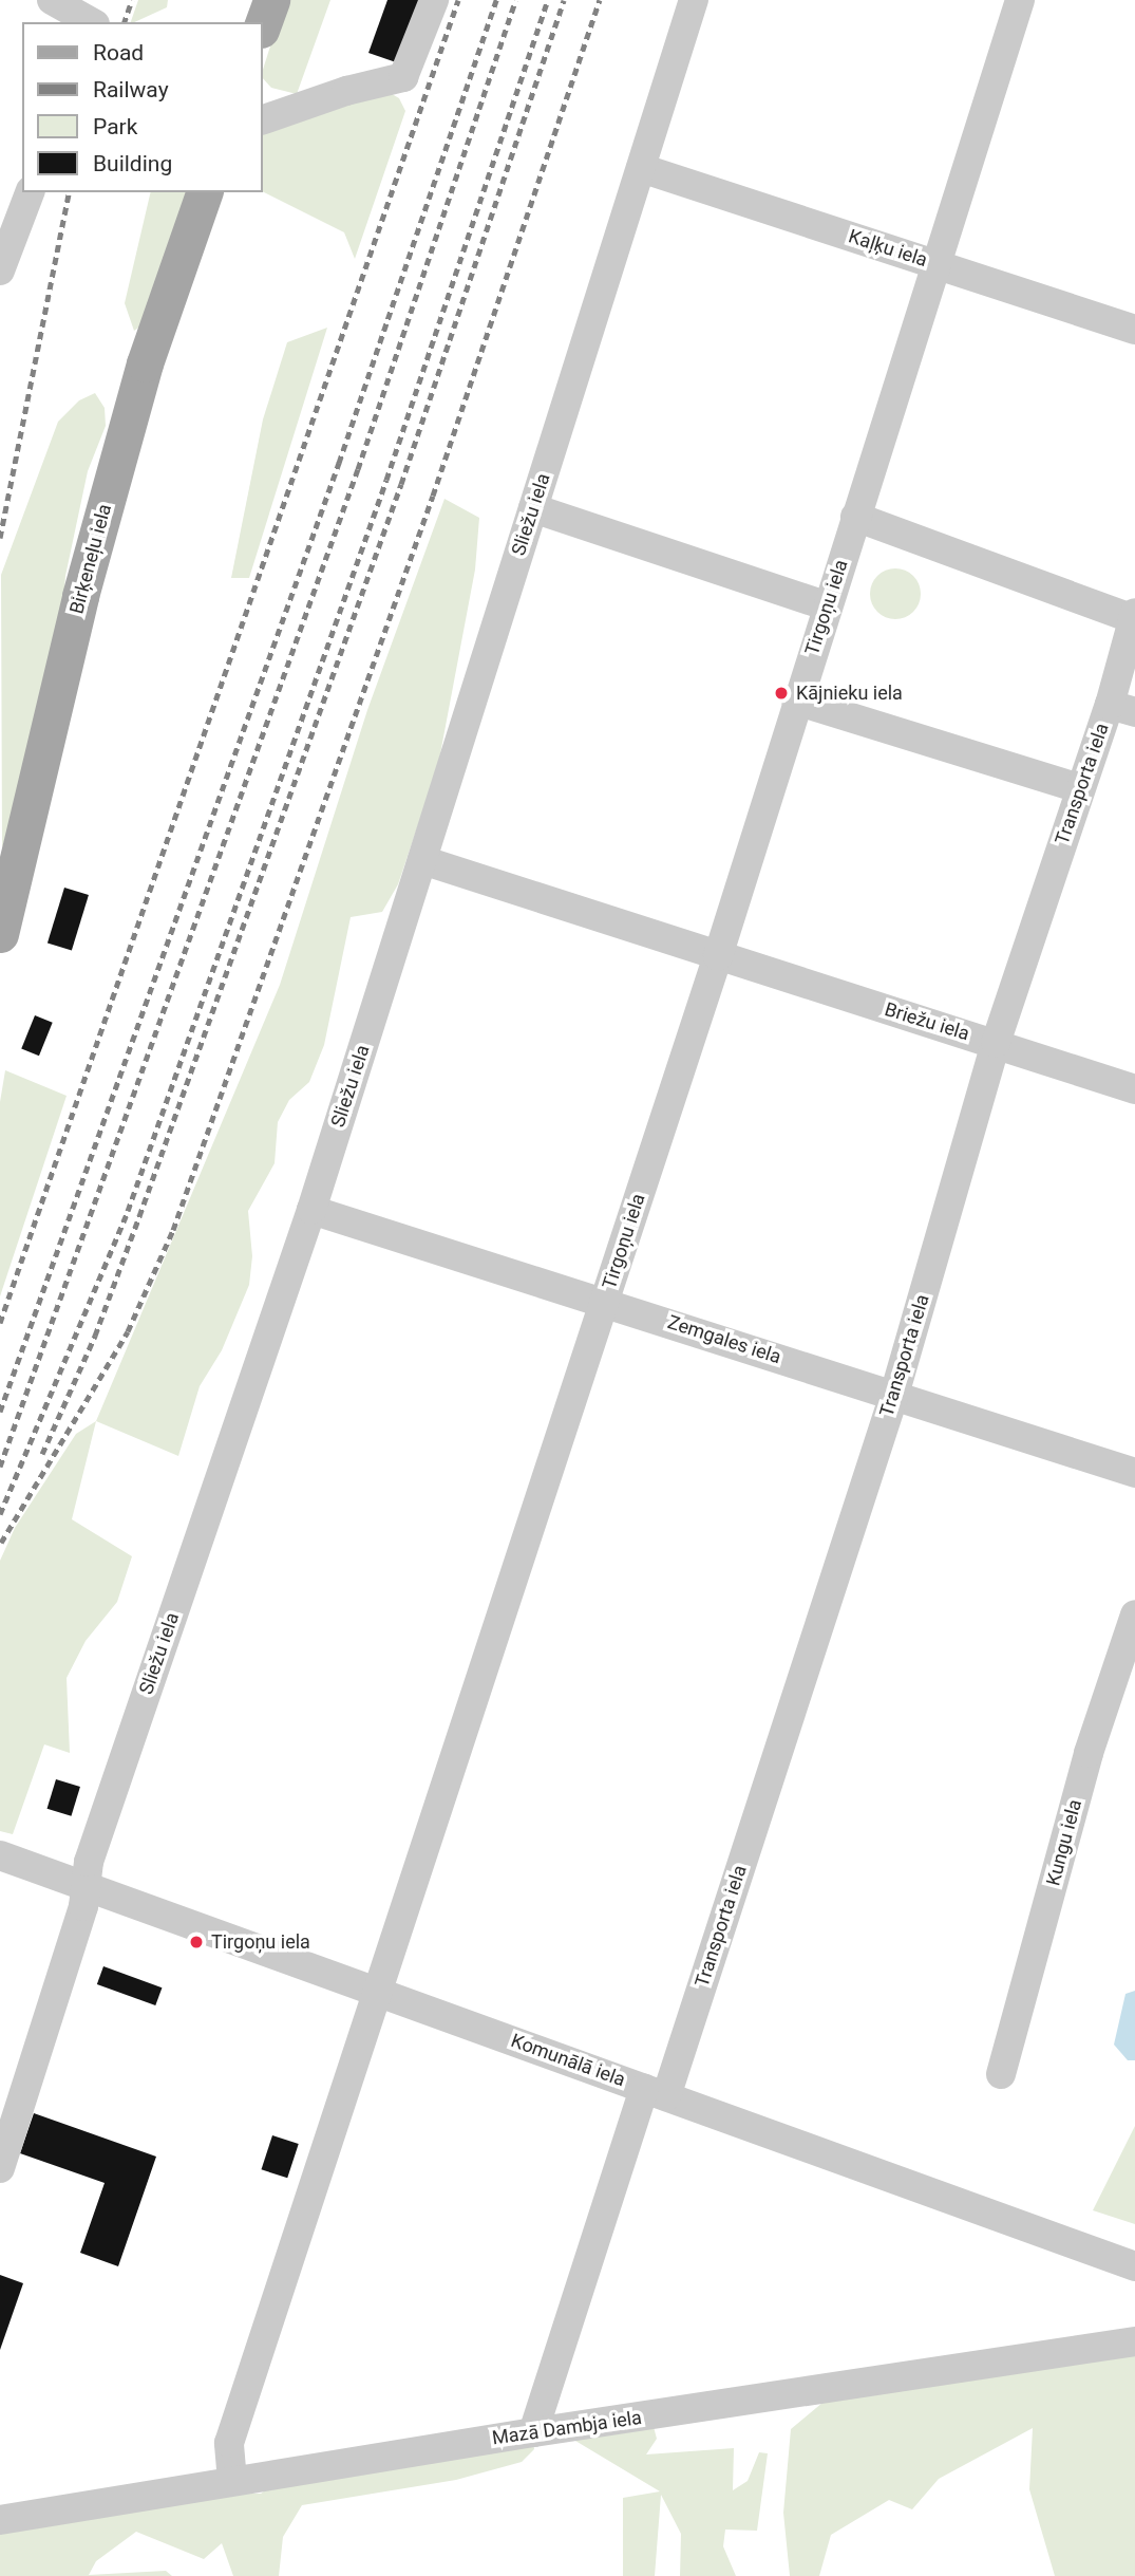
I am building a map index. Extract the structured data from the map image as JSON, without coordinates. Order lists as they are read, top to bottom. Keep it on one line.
{"streets":{"main road":["Birķeneļu iela"],"street":["Kaļķu iela","Sliežu iela","Tirgoņu iela","Transporta iela","Briežu iela","Zemgales iela","Kungu iela","Komunālā iela","Mazā Dambja iela"]},"crossings":[["Kaļķu iela","Sliežu iela"],["Kaļķu iela","Tirgoņu iela"],["Sliežu iela","Briežu iela"],["Sliežu iela","Zemgales iela"],["Sliežu iela","Komunālā iela"],["Tirgoņu iela","Briežu iela"],["Tirgoņu iela","Zemgales iela"],["Tirgoņu iela","Komunālā iela"],["Tirgoņu iela","Mazā Dambja iela"],["Transporta iela","Briežu iela"],["Transporta iela","Zemgales iela"],["Transporta iela","Komunālā iela"],["Transporta iela","Mazā Dambja iela"]],"places":["Kājnieku iela","Tirgoņu iela"],"legend":["Road","Railway","Park","Building"]}
